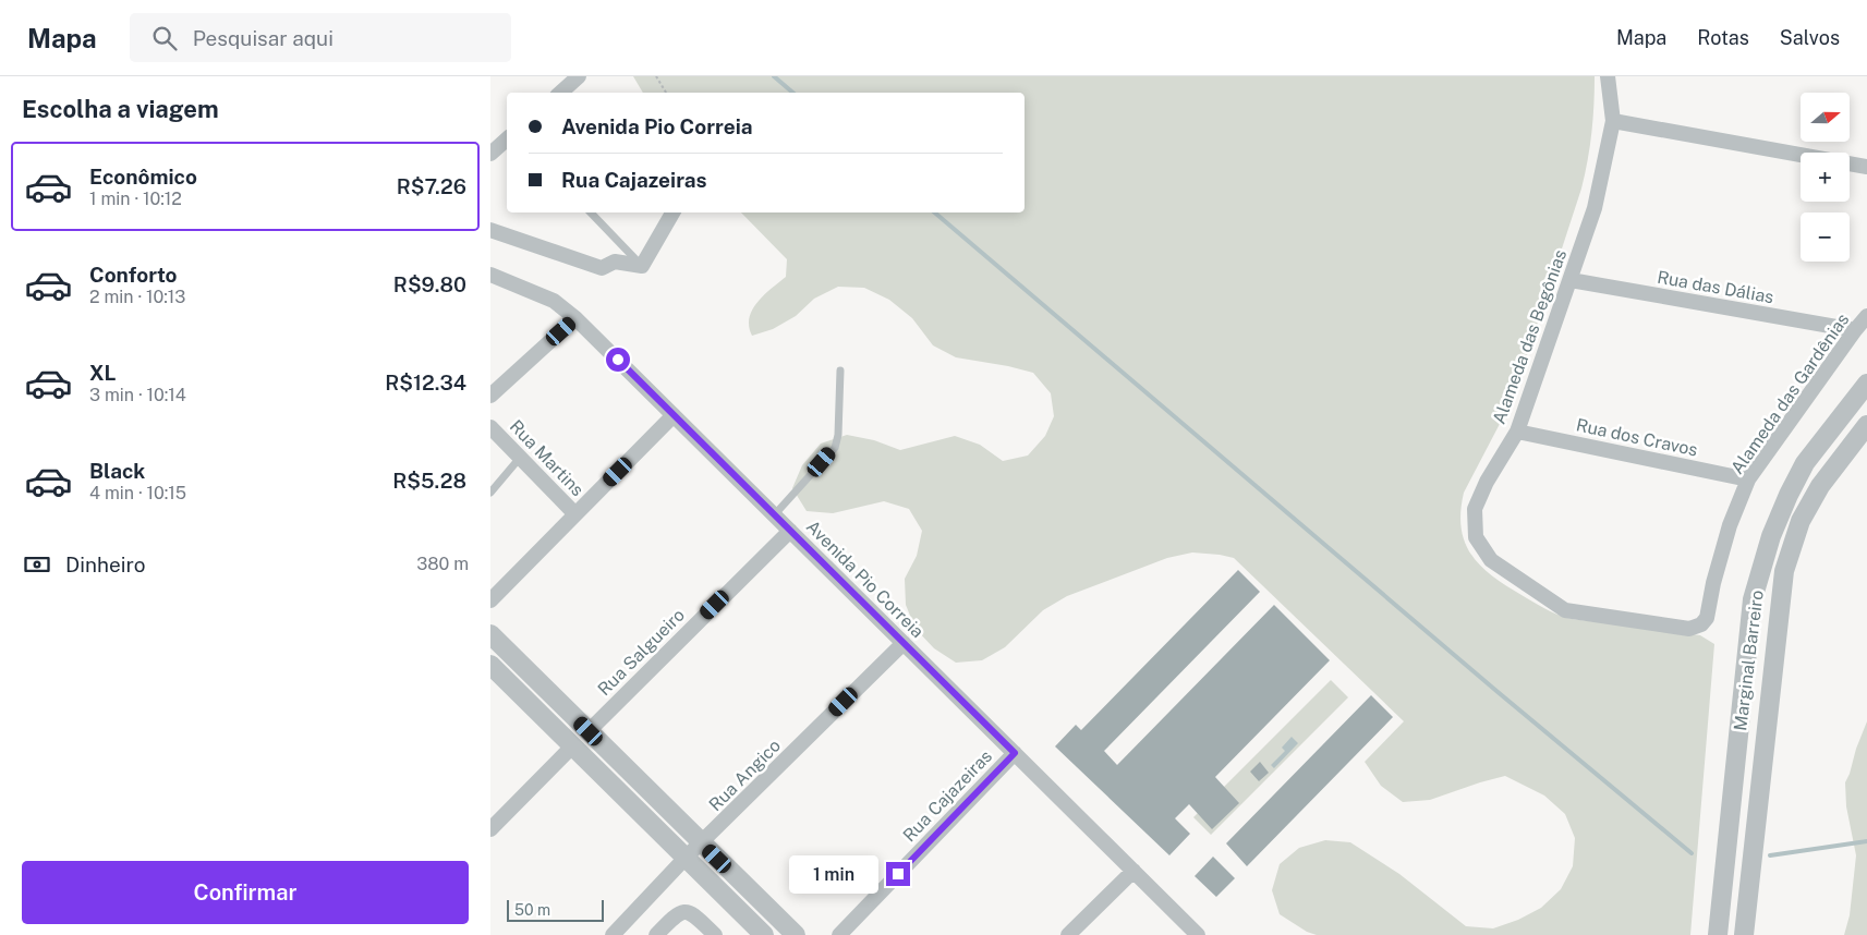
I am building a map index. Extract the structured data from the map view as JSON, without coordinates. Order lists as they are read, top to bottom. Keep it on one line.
{"streets":{"street":["Rua das Dálias","Alameda das Begônias","Alameda das Gardênias","Rua dos Cravos","Rua Martins","Avenida Pio Correia","Rua Salgueiro","Marginal Barreiro","Rua Angico","Rua Cajazeiras"]},"crossings":[["Rua das Dálias","Alameda das Begônias"],["Rua das Dálias","Alameda das Gardênias"],["Alameda das Begônias","Alameda das Gardênias"],["Alameda das Begônias","Rua dos Cravos"],["Alameda das Gardênias","Rua dos Cravos"],["Avenida Pio Correia","Rua Salgueiro"],["Avenida Pio Correia","Rua Angico"],["Avenida Pio Correia","Rua Cajazeiras"]],"scale_bar":"50 m","north":"right","page":{"header":"Mapa","search":"Pesquisar aqui","nav":["Mapa","Rotas","Salvos"],"heading":"Escolha a viagem","map_buttons":["+","−"],"banner":["Avenida Pio Correia","Rua Cajazeiras"],"list":[{"name":"Econômico","note":"1 min · 10:12","value":"R$7.26"},{"name":"Conforto","note":"2 min · 10:13","value":"R$9.80"},{"name":"XL","note":"3 min · 10:14","value":"R$12.34"},{"name":"Black","note":"4 min · 10:15","value":"R$5.28"}],"pay":["Dinheiro","380 m"],"buttons":"Confirmar","bubble":"1 min","scale":"50 m"}}
